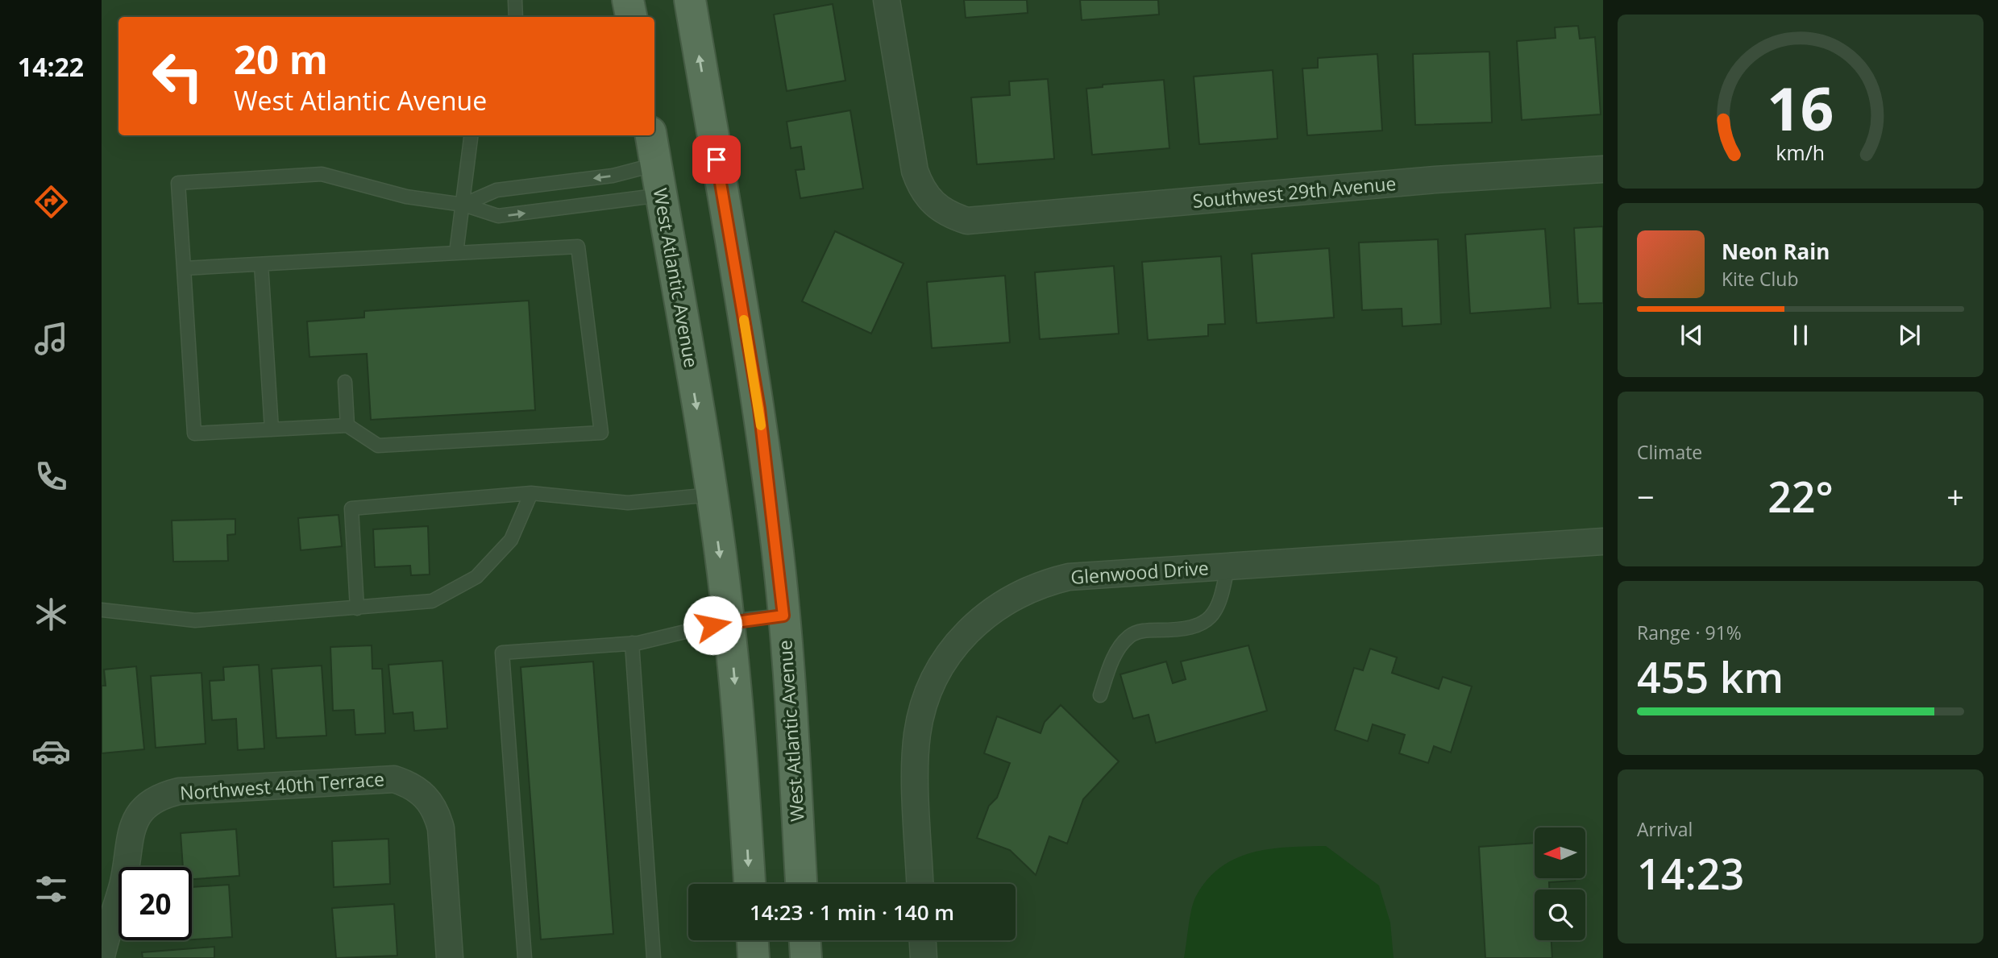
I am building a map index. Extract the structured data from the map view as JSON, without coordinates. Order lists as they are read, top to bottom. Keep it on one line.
{"streets":{"main road":["West Atlantic Avenue"],"street":["Southwest 29th Avenue","Glenwood Drive","Northwest 40th Terrace"]},"north":"left","page":{"tabs":"14:22","turn":["20 m","West Atlantic Avenue"],"song":["Neon Rain","Kite Club"],"tile":["Climate",["Range · 91%","455 km"],["Arrival","14:23"]],"heat":["−","22°","+"],"limit":"20","trip":"14:23 · 1 min · 140 m","gauge":["16","km/h"]}}
